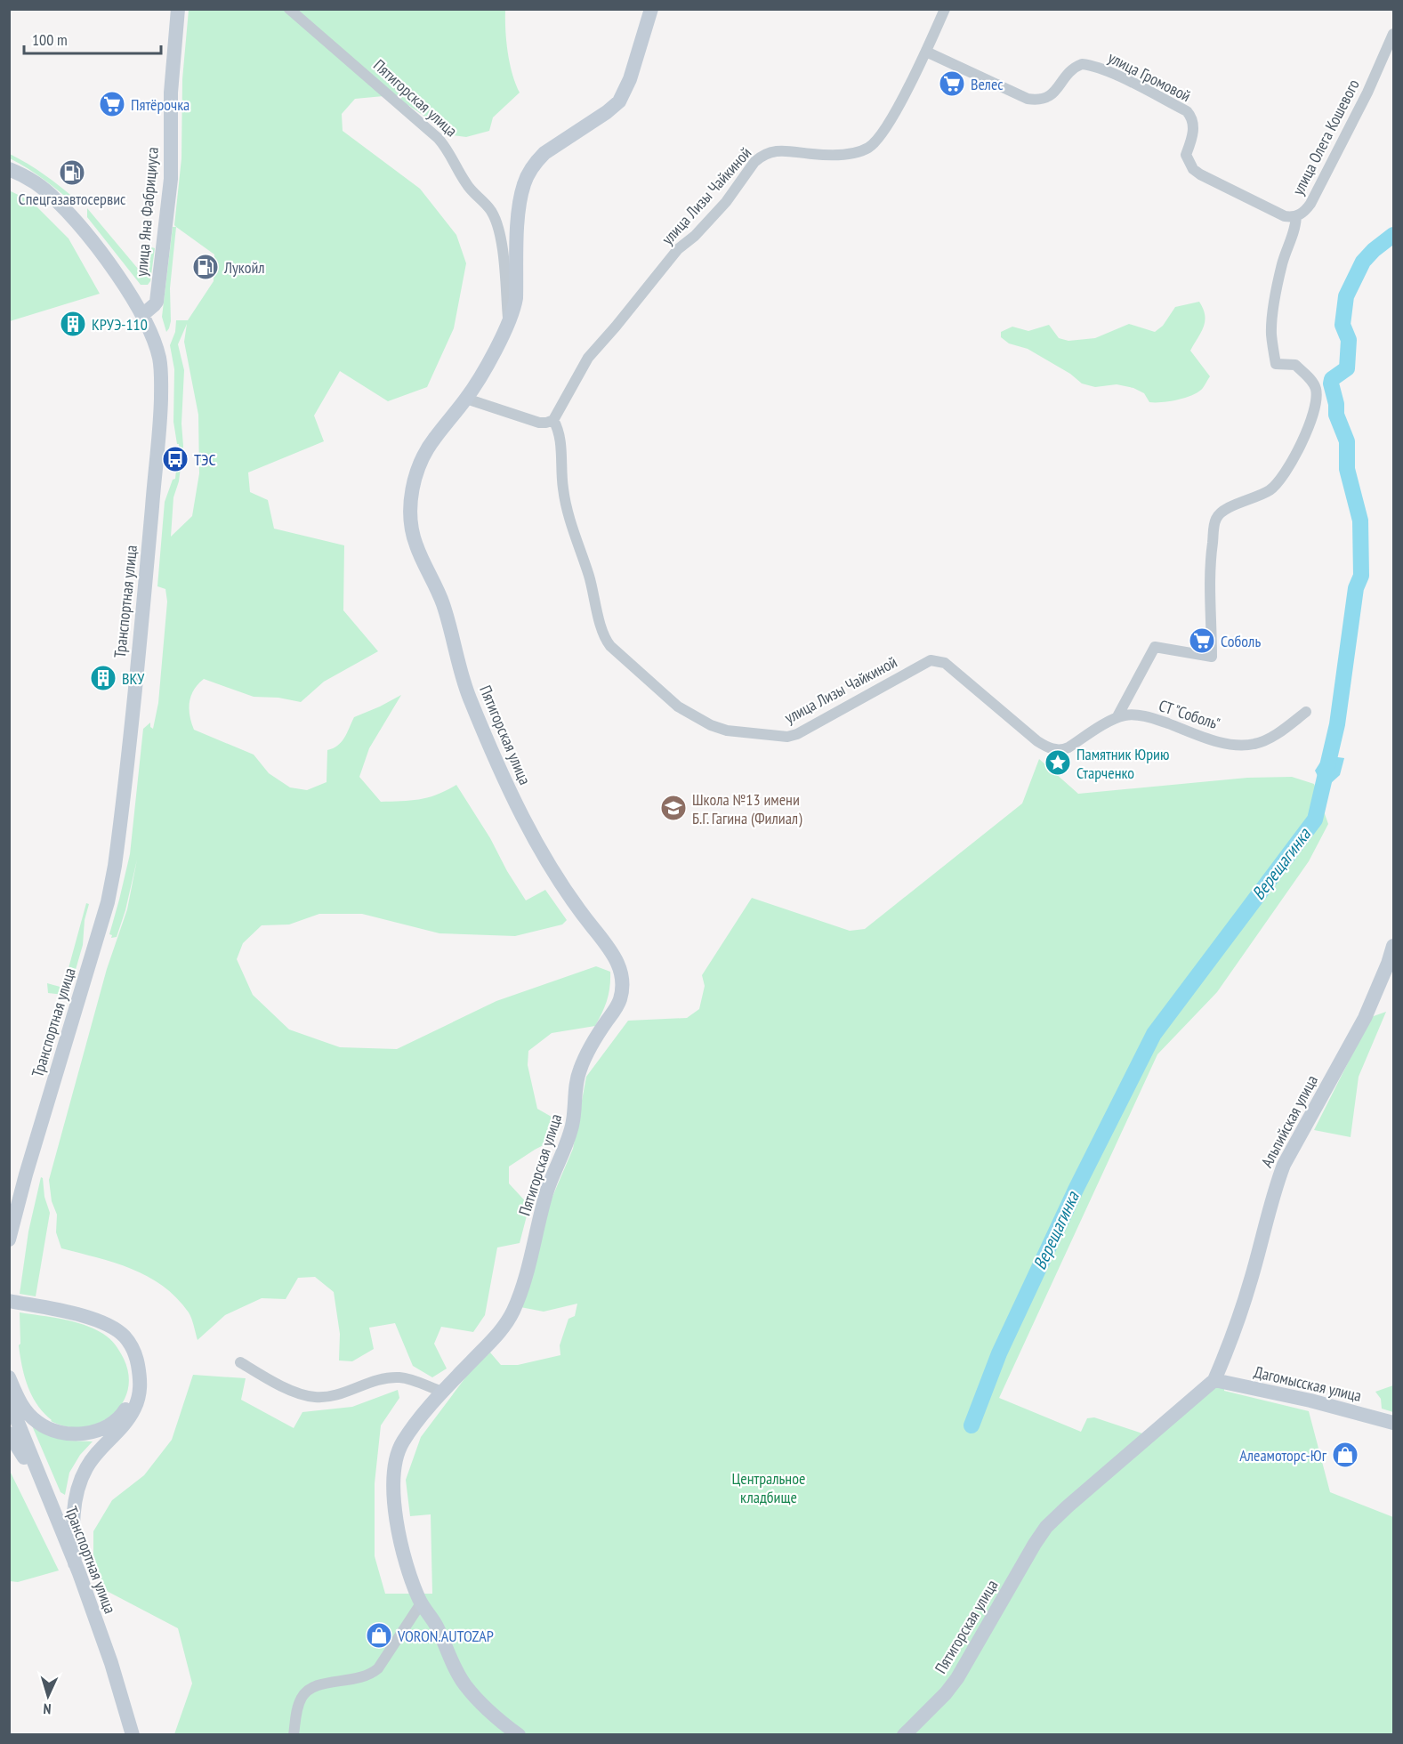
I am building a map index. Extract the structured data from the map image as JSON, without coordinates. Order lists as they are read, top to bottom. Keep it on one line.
{"streets":{"street":["улица Громовой","Пятигорская улица","улица Олега Кошевого","улица Лизы Чайкиной","улица Яна Фабрициуса","Транспортная улица","СТ \"Соболь\"","Альпийская улица","Дагомысская улица"]},"crossings":[["улица Громовой","улица Олега Кошевого"],["улица Громовой","улица Лизы Чайкиной"],["Пятигорская улица","Альпийская улица"],["Пятигорская улица","Дагомысская улица"],["улица Олега Кошевого","СТ \"Соболь\""],["улица Лизы Чайкиной","СТ \"Соболь\""],["улица Яна Фабрициуса","Транспортная улица"],["Альпийская улица","Дагомысская улица"]],"water":["Верещагинка"],"parks":["Центральное кладбище"],"places":{"supermarket":["Велес","Пятёрочка","Соболь"],"fuel station":["Спецгазавтосервис","Лукойл"],"building":["КРУЭ-110","ВКУ"],"bus stop":["ТЭС"],"place":["Памятник Юрию Старченко"],"school or university":["Школа №13 имени Б.Г. Гагина (Филиал)"],"shop":["Алеамоторс-Юг","VORON.AUTOZAP"]},"scale_bar":"100 m","north":"bottom"}
